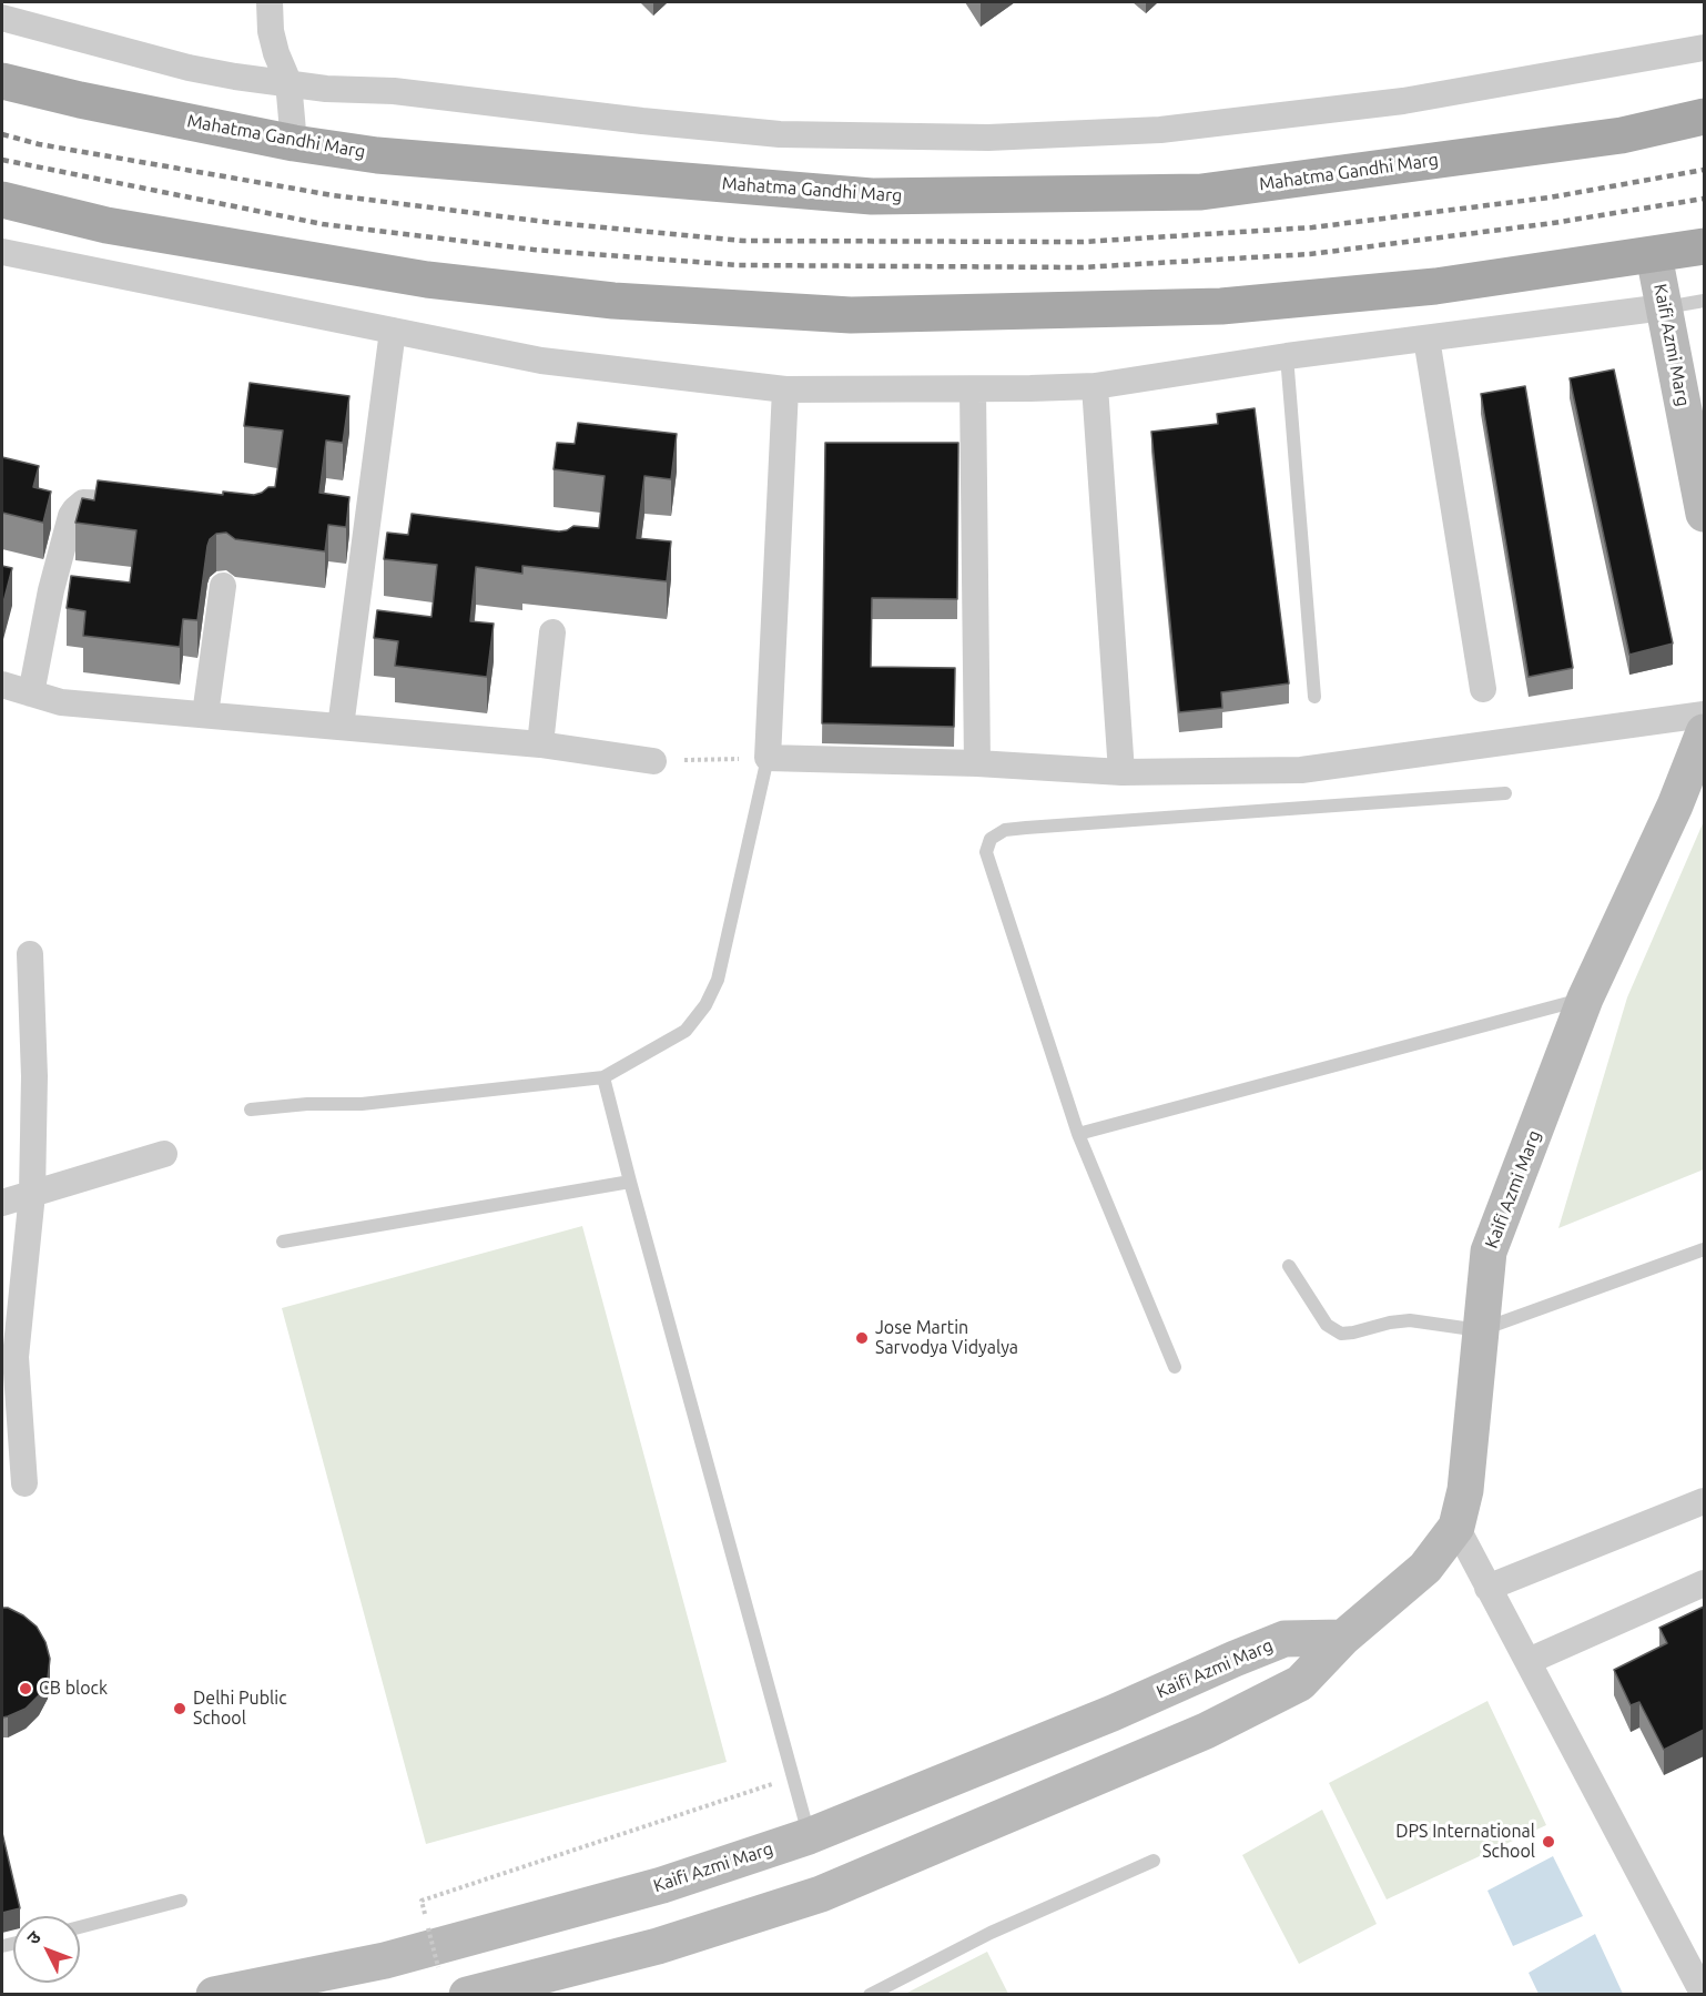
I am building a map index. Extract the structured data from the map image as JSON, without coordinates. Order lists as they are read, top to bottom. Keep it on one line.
{"streets":{"main road":["Mahatma Gandhi Marg"],"street":["Kaifi Azmi Marg"]},"places":["Jose Martin Sarvodya Vidyalya","CB block","Delhi Public School","DPS International School"],"north":"top left"}
